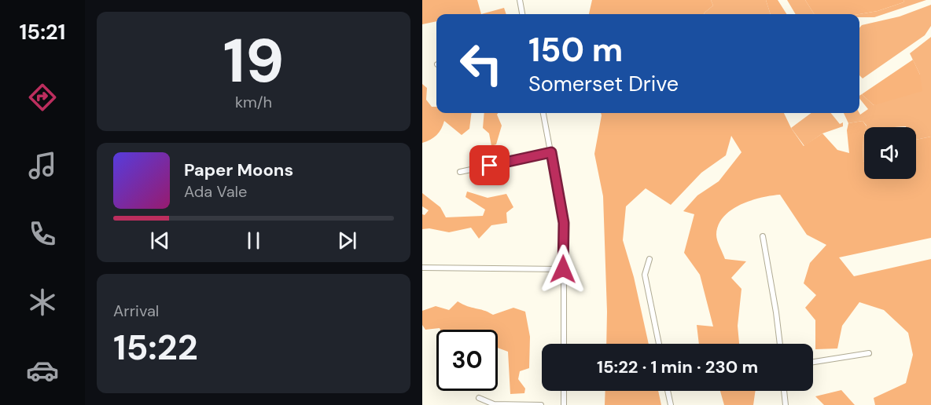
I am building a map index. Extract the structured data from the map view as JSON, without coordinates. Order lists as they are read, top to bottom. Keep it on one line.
{"page":{"tabs":"15:21","tile":[["19","km/h"],["Arrival","15:22"]],"turn":["150 m","Somerset Drive"],"song":["Paper Moons","Ada Vale"],"limit":"30","trip":"15:22 · 1 min · 230 m"}}
